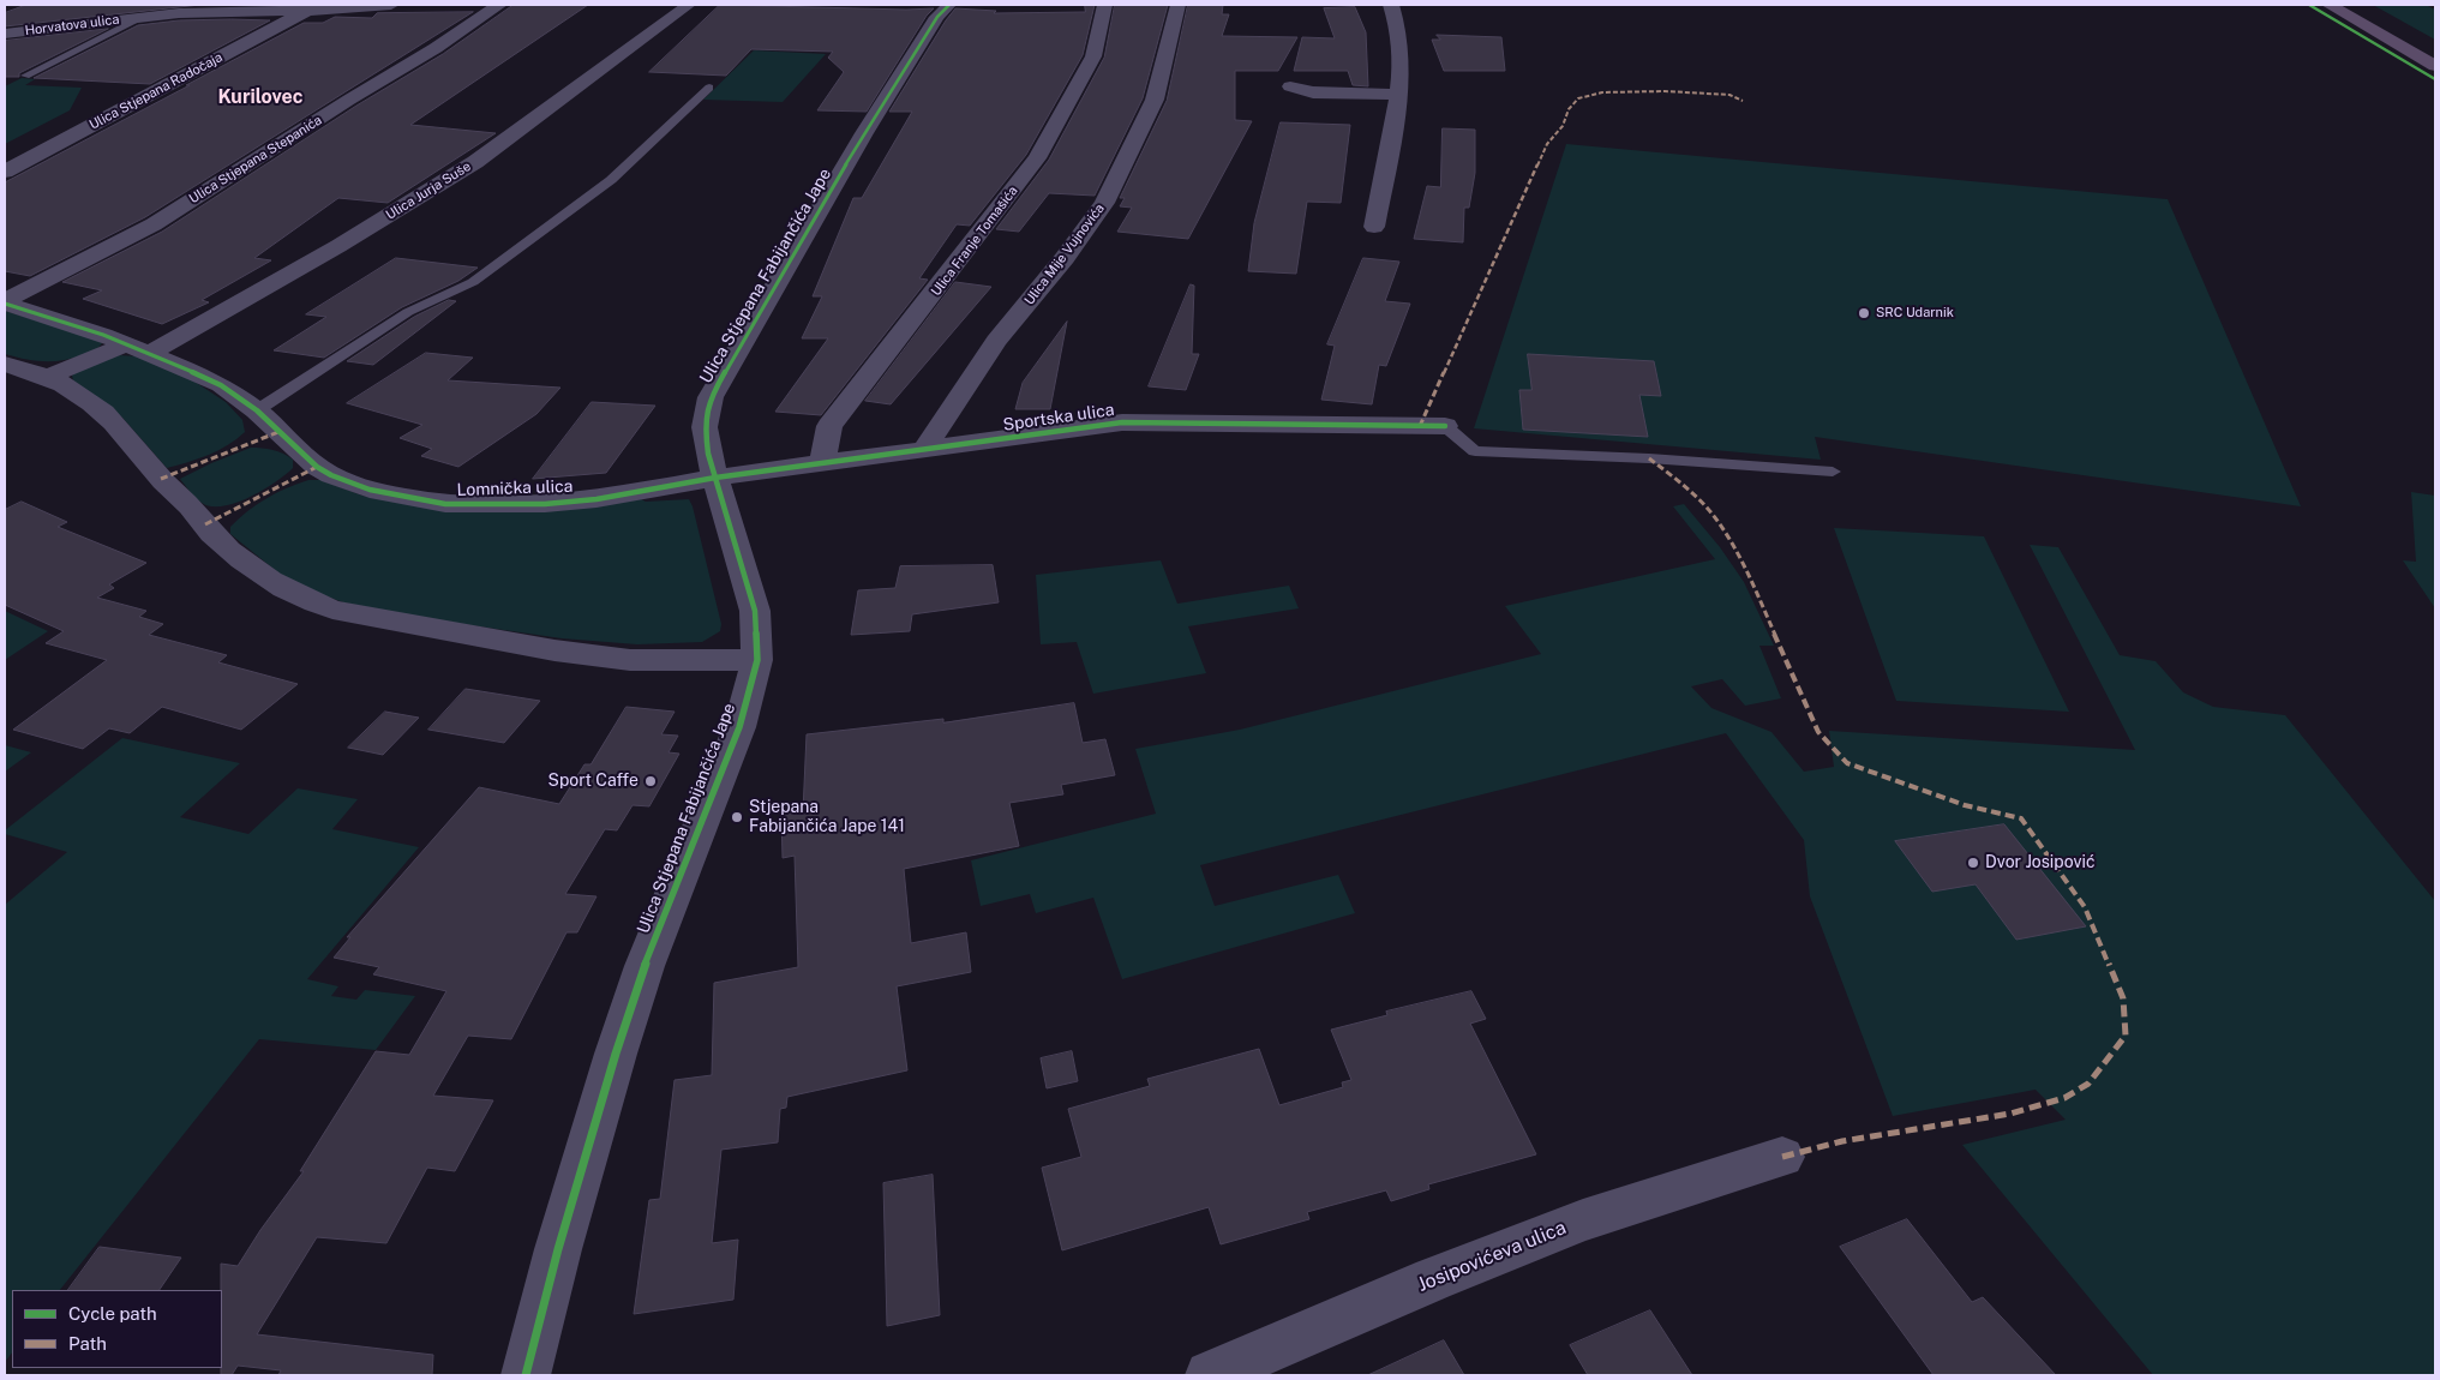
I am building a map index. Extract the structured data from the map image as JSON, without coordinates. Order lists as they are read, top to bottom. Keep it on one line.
{"streets":{"street":["Horvatova ulica","Ulica Stjepana Radočaja","Ulica Stjepana Stepanića","Ulica Jurja Suše","Ulica Franje Tomašića","Ulica Mije Vujnovića","Ulica Stjepana Fabijančića Jape","Sportska ulica","Lomnička ulica","Josipovićeva ulica"]},"crossings":[["Horvatova ulica","Ulica Stjepana Radočaja"],["Ulica Stjepana Stepanića","Lomnička ulica"],["Ulica Jurja Suše","Lomnička ulica"],["Ulica Franje Tomašića","Sportska ulica"],["Ulica Mije Vujnovića","Sportska ulica"],["Ulica Stjepana Fabijančića Jape","Sportska ulica"],["Ulica Stjepana Fabijančića Jape","Lomnička ulica"],["Sportska ulica","Lomnička ulica"]],"districts":["Kurilovec"],"places":["SRC Udarnik","Sport Caffe","Stjepana Fabijančića Jape 141","Dvor Josipović"],"legend":["Cycle path","Path"]}
